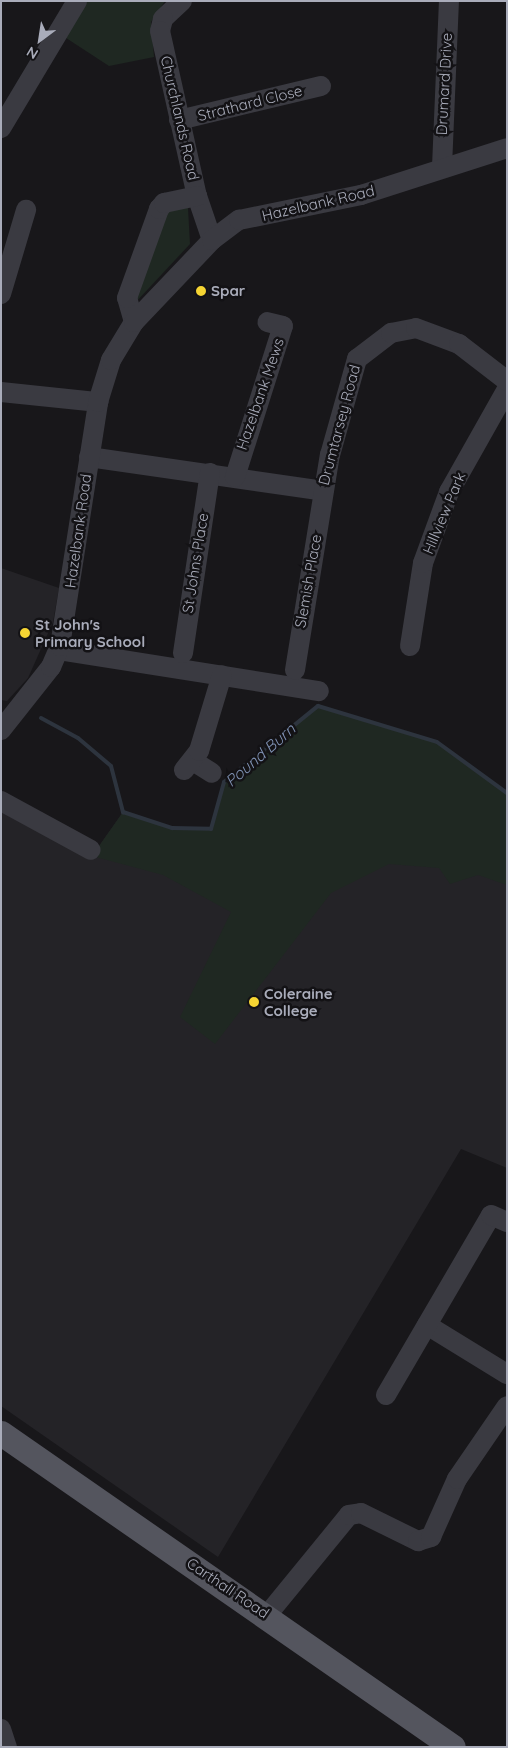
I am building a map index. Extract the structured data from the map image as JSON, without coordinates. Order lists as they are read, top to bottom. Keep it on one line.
{"streets":{"main road":["Carthall Road"],"street":["Drumard Drive","Strathard Close","Churchlands Road","Hazelbank Road","Hazelbank Mews","Drumtarsey Road","Hillview Park","St Johns Place","Slemish Place"]},"crossings":[["Drumard Drive","Hazelbank Road"],["Strathard Close","Churchlands Road"],["Churchlands Road","Hazelbank Road"],["Hazelbank Road","Drumtarsey Road"],["Hazelbank Mews","Drumtarsey Road"],["Drumtarsey Road","St Johns Place"],["Drumtarsey Road","Slemish Place"]],"water":["Pound Burn"],"places":["Spar","St John's Primary School","Coleraine College"],"north":"bottom left"}
